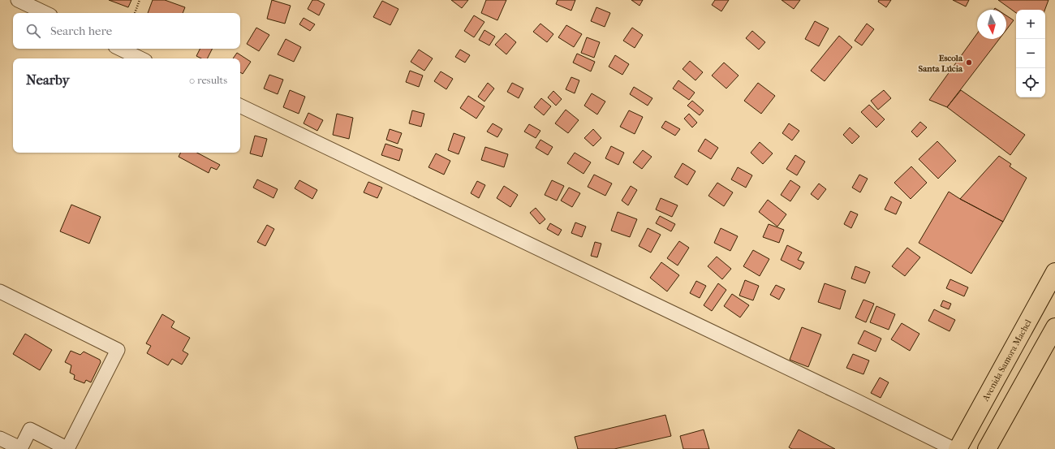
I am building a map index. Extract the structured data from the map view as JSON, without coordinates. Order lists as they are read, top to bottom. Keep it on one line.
{"streets":{"highway":["Avenida Samora Machel"]},"places":["Escola Santa Lúcia"],"north":"bottom","page":{"map_buttons":["+","−"],"search":"Search here","heading":["Nearby","0 results"]}}
